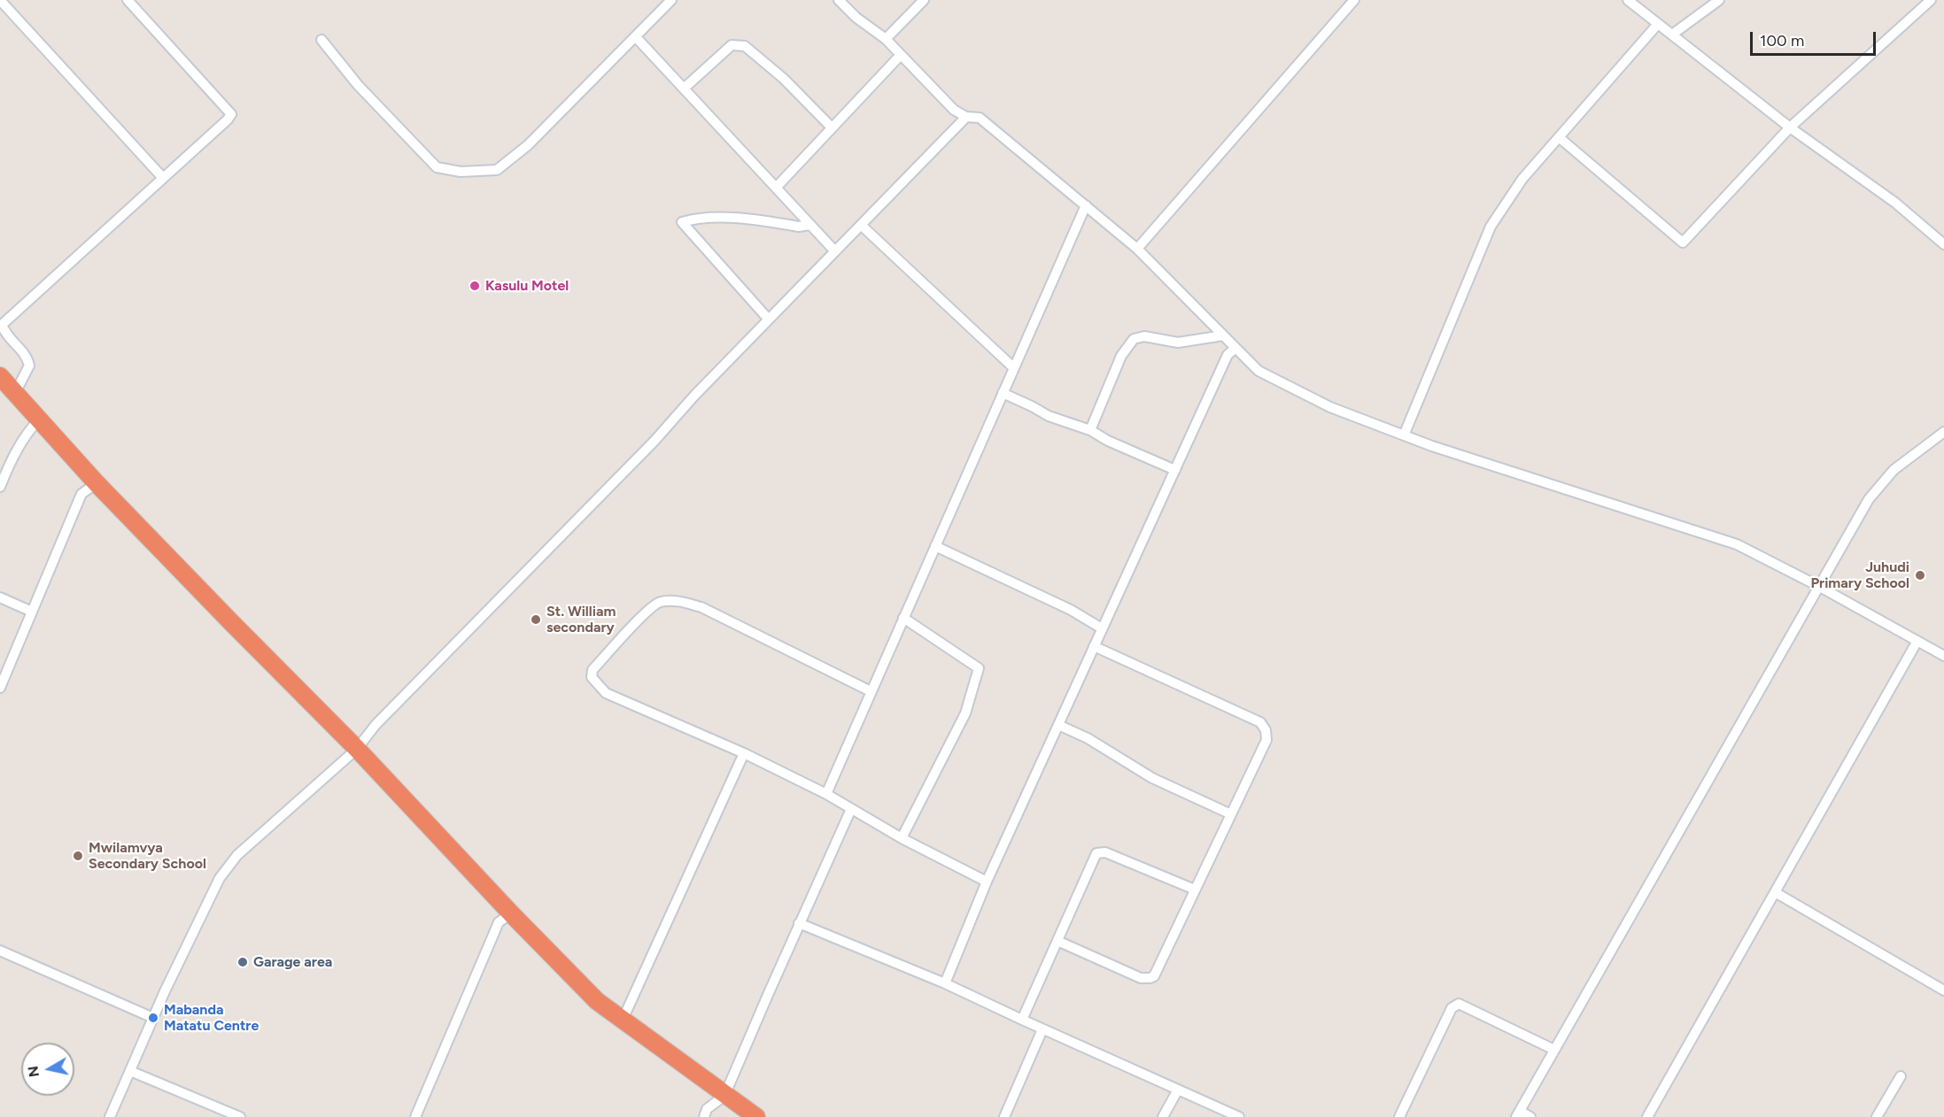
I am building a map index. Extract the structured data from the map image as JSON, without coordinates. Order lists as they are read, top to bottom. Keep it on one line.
{"places":["Kasulu Motel","Juhudi Primary School","St. William secondary","Mwilamvya Secondary School","Garage area","Mabanda Matatu Centre"],"scale_bar":"100 m","north":"left"}
